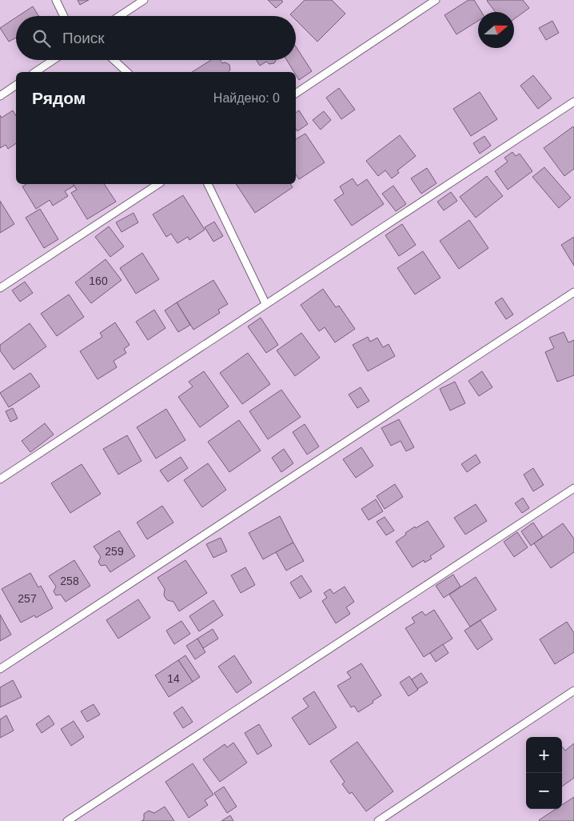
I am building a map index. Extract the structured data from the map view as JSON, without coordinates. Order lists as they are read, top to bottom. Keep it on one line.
{"house_numbers":["160","259","258","257","14"],"north":"right","page":{"search":"Поиск","heading":["Рядом","Найдено: 0"],"map_buttons":["+","−"]}}
